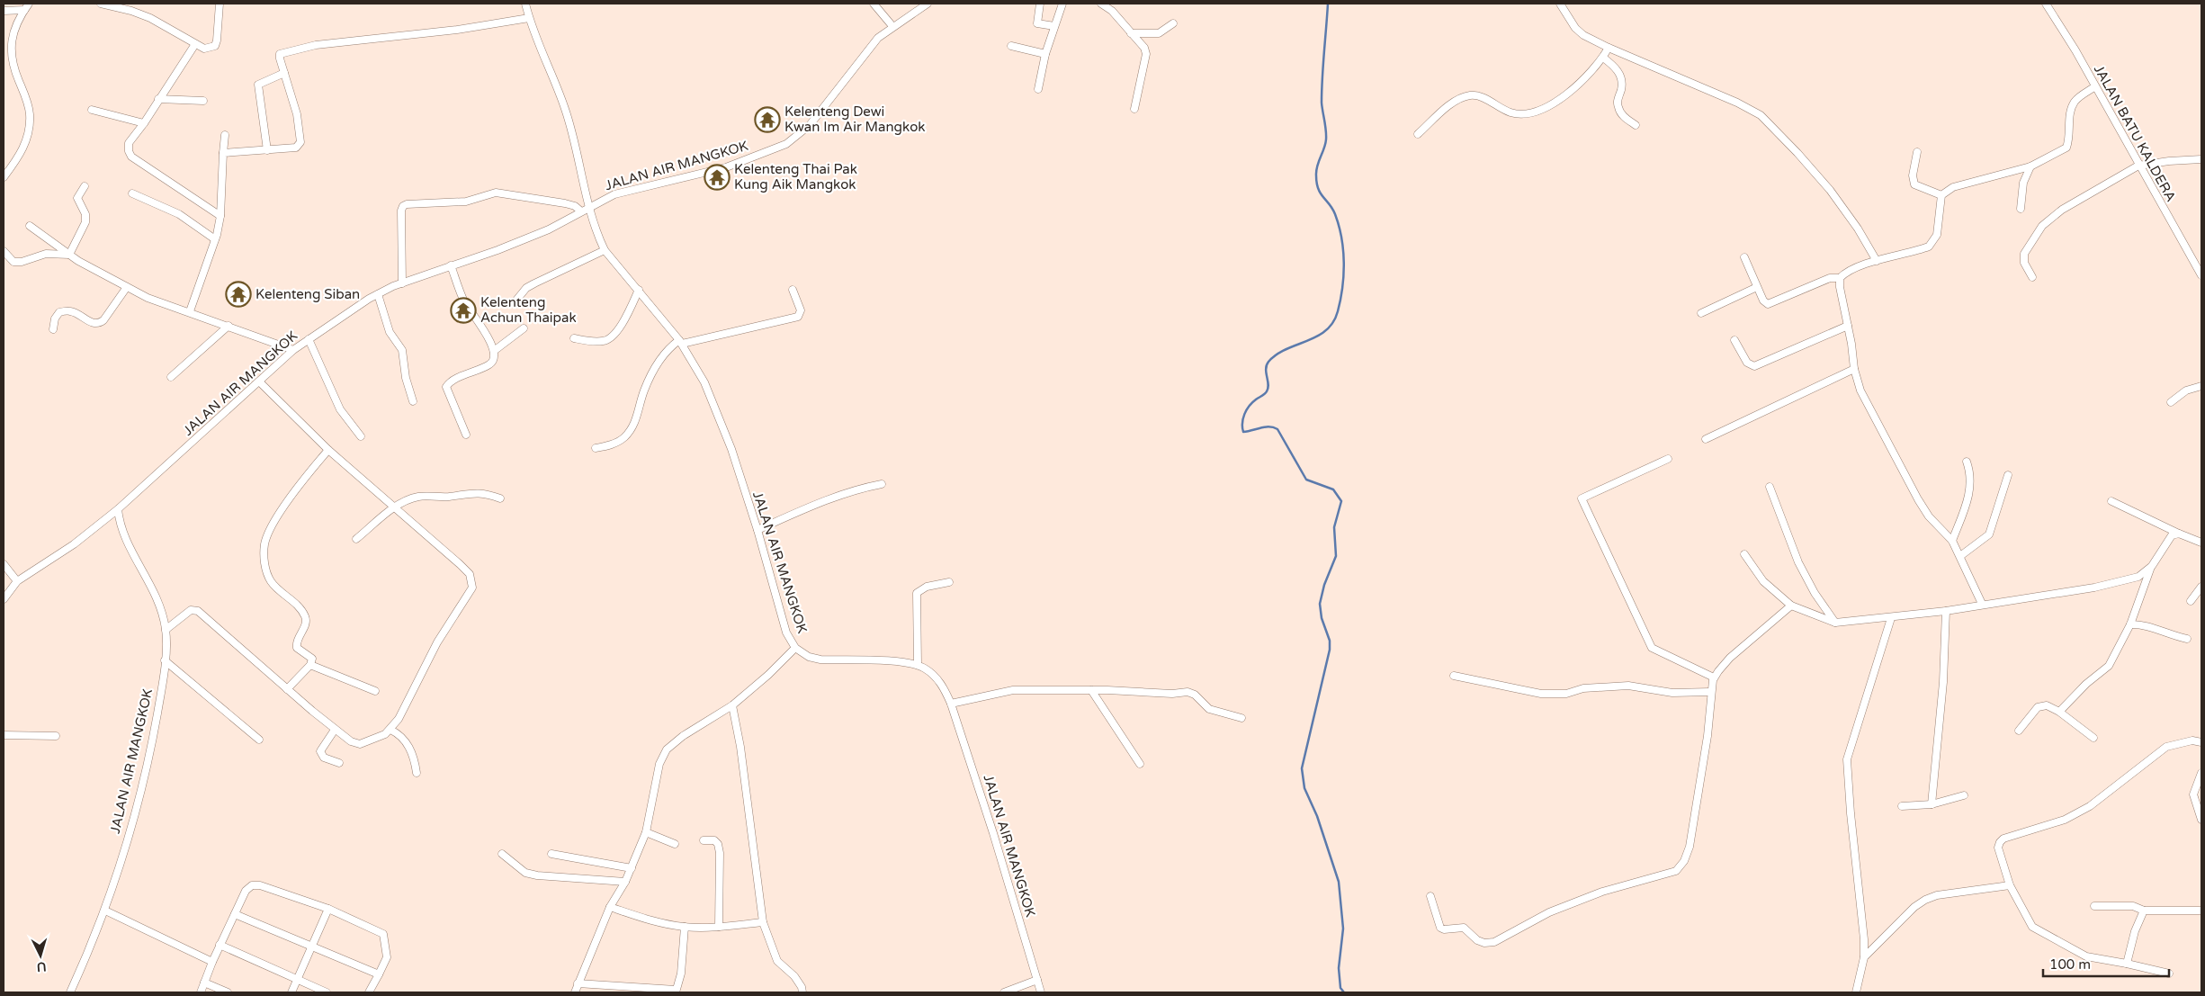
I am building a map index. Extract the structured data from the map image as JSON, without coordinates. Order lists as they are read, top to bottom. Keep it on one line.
{"streets":{"street":["JALAN BATU KALDERA","JALAN AIR MANGKOK"]},"places":{"temple":["Kelenteng Dewi Kwan Im Air Mangkok","Kelenteng Thai Pak Kung Aik Mangkok","Kelenteng Siban","Kelenteng Achun Thaipak"]},"scale_bar":"100 m","north":"bottom"}
